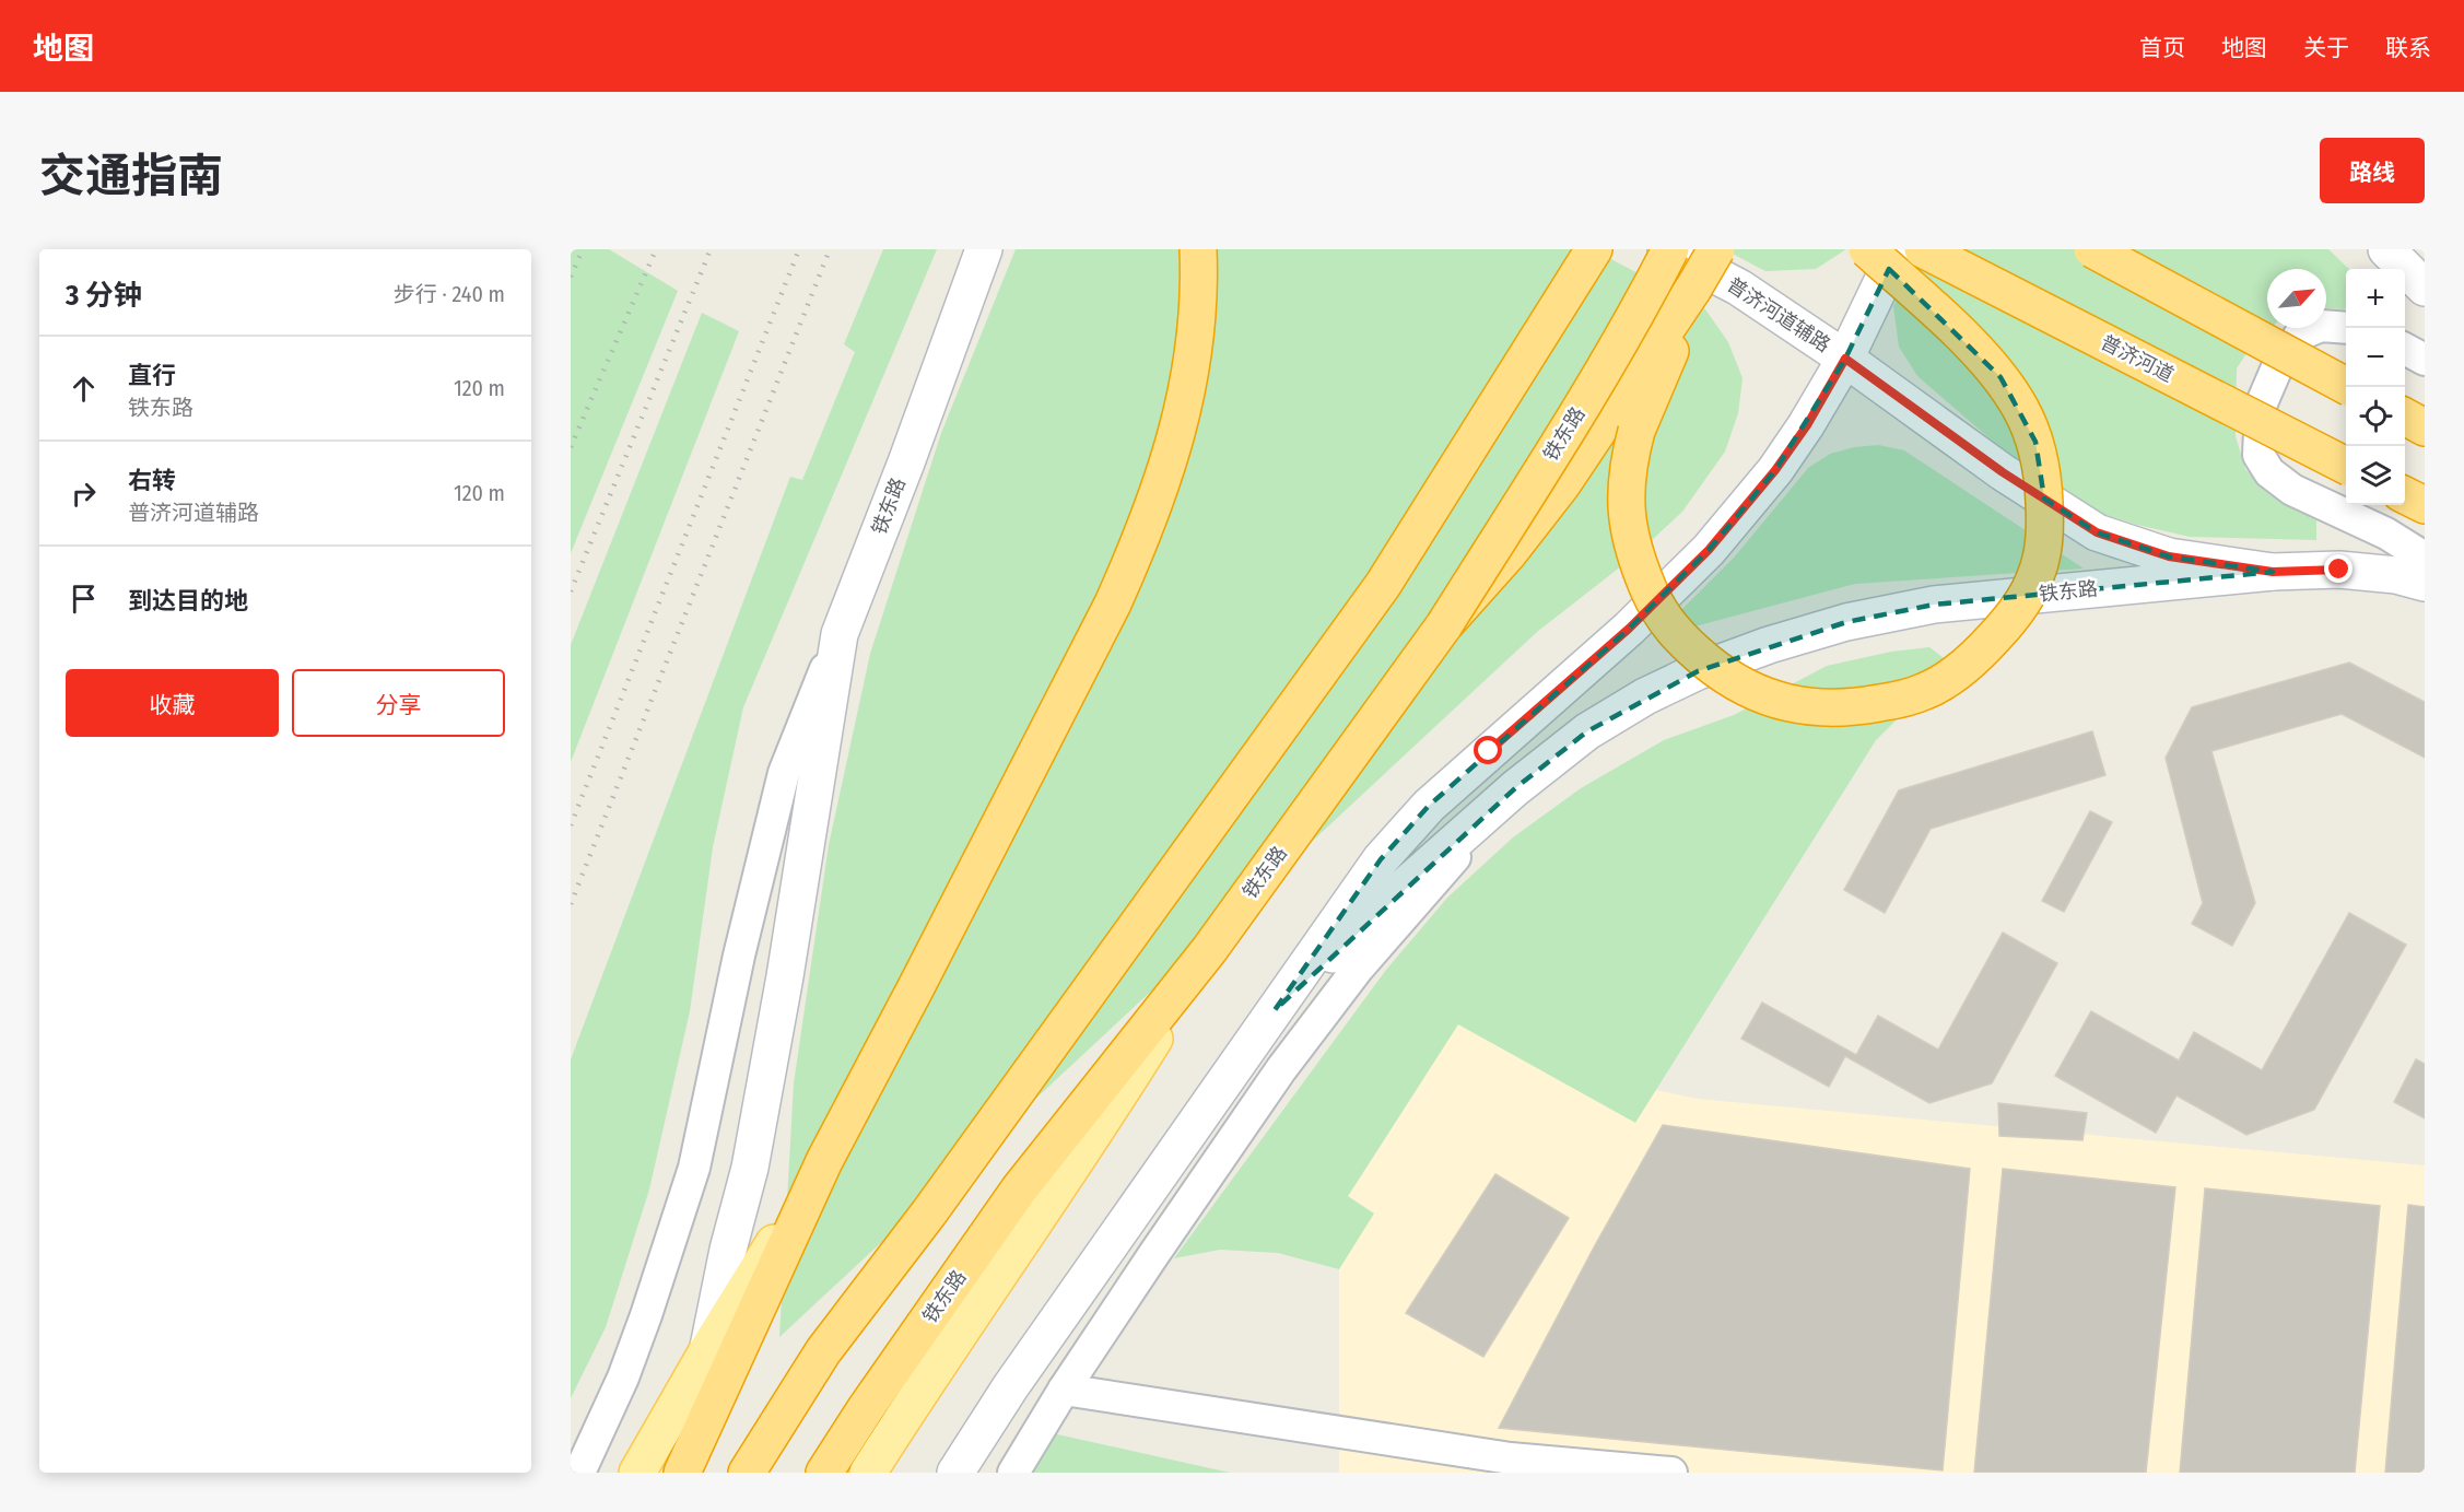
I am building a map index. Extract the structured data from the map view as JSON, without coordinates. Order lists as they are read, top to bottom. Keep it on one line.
{"streets":{"highway":["普济河道","铁东路"],"street":["普济河道辅路"]},"crossings":[["普济河道辅路","铁东路"]],"north":"top right","page":{"header":"地图","nav":["首页","地图","关于","联系"],"title":"交通指南","buttons":["路线",["收藏","分享"]],"heading":["3 分钟","步行 · 240 m"],"map_buttons":["+","−"],"list":[["直行","铁东路","120 m"],["右转","普济河道辅路","120 m"],"到达目的地"]}}
